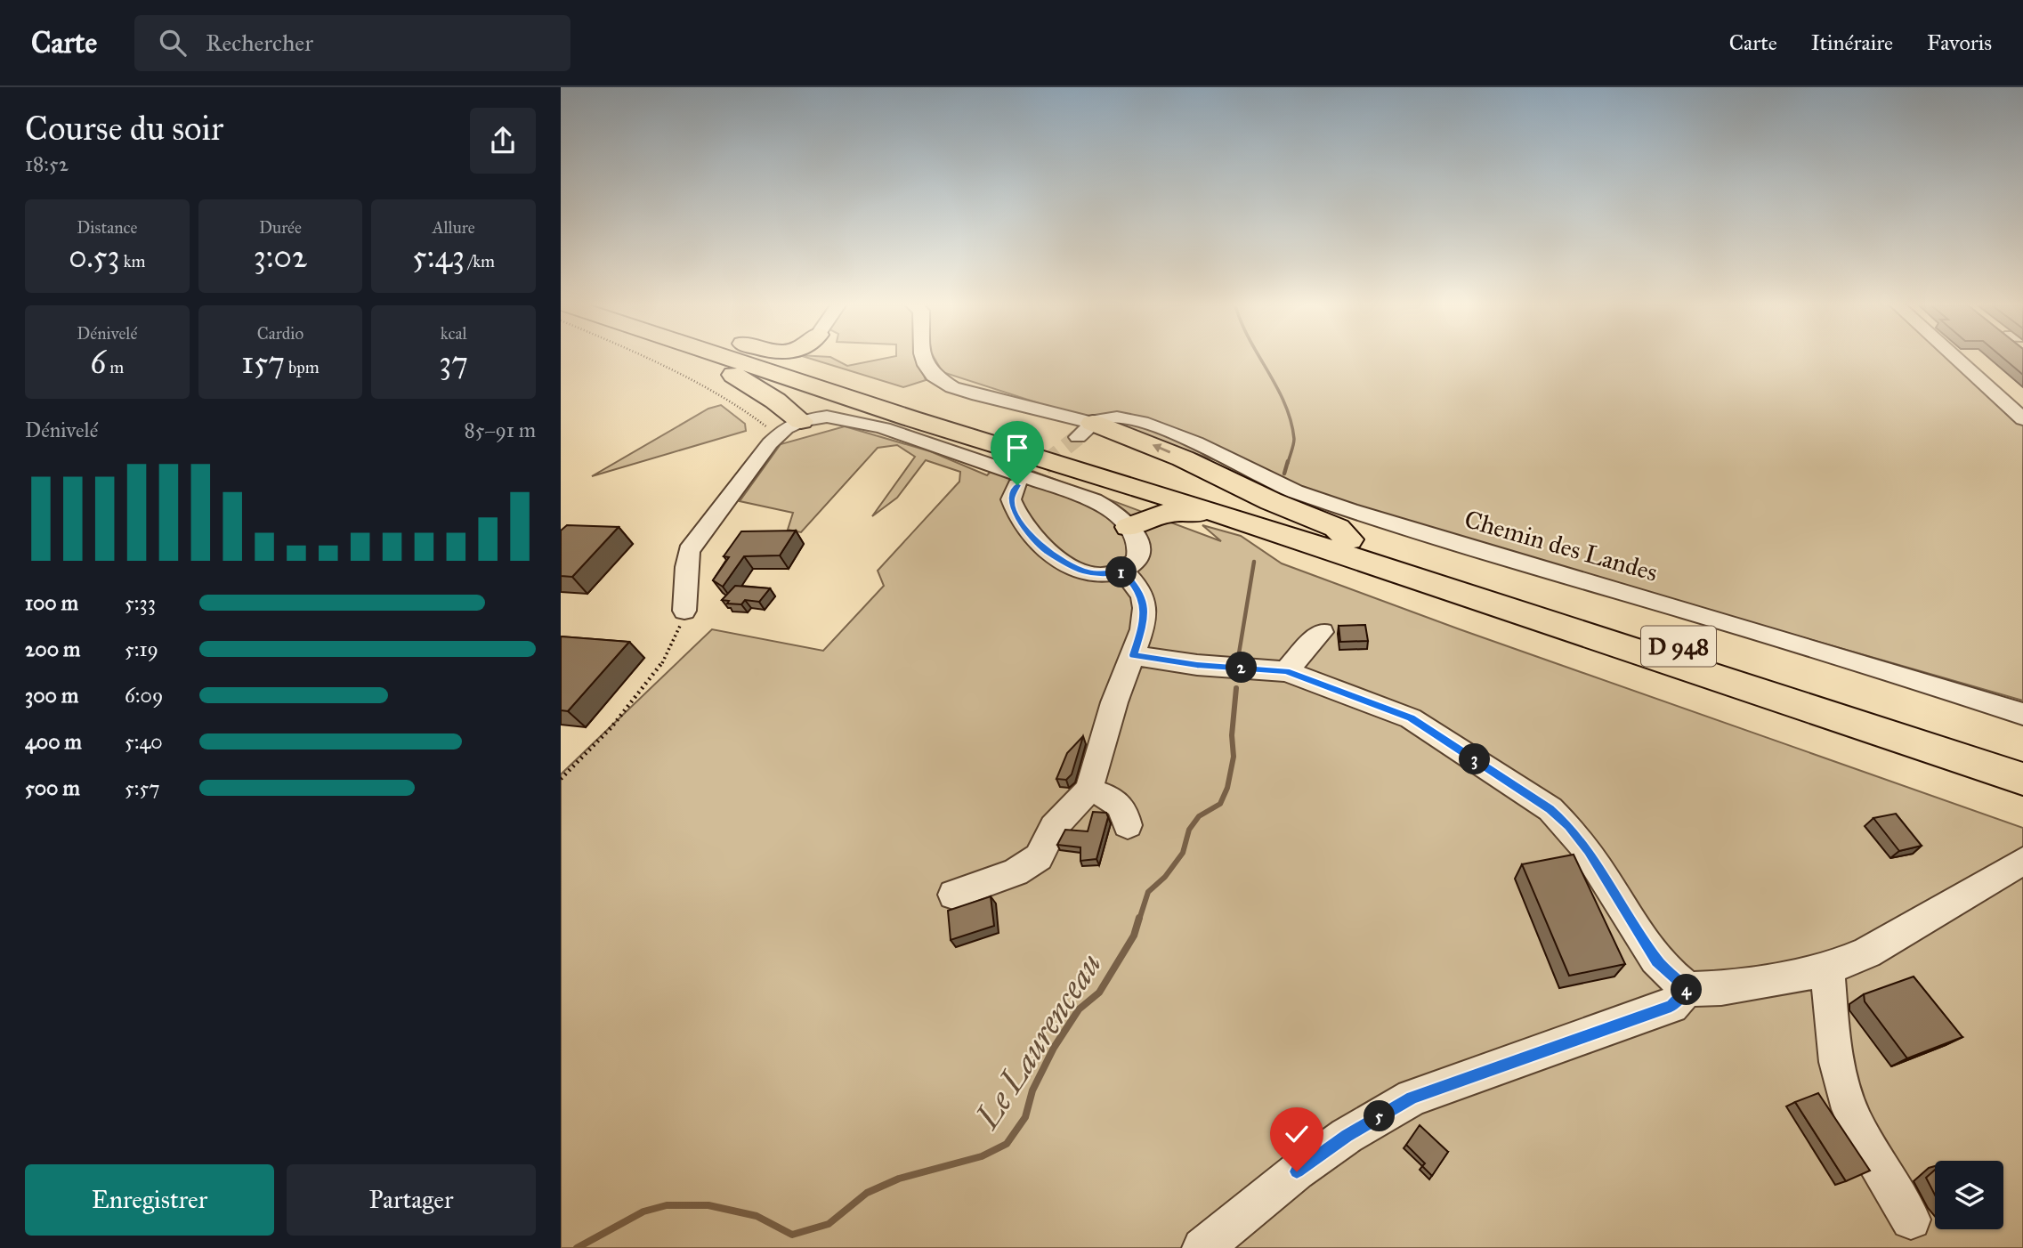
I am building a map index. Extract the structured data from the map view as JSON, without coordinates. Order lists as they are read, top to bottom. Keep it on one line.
{"streets":{"highway":["D 948"],"street":["Chemin des Landes"]},"water":["Le Laurenceau"],"page":{"header":"Carte","search":"Rechercher","nav":["Carte","Itinéraire","Favoris"],"heading":["Course du soir","18:52"],"stats":[["Distance","0.53 km"],["Durée","3:02"],["Allure","5:43 /km"],["Dénivelé","6 m"],["Cardio","157 bpm"],["kcal","37"]],"chart":["Dénivelé","85–91 m"],"pins":["1","2","3","4","5"],"list":[{"name":"100 m","note":"5:33"},{"name":"200 m","note":"5:19"},{"name":"300 m","note":"6:09"},{"name":"400 m","note":"5:40"},{"name":"500 m","note":"5:57"}],"buttons":["Enregistrer","Partager"]}}
